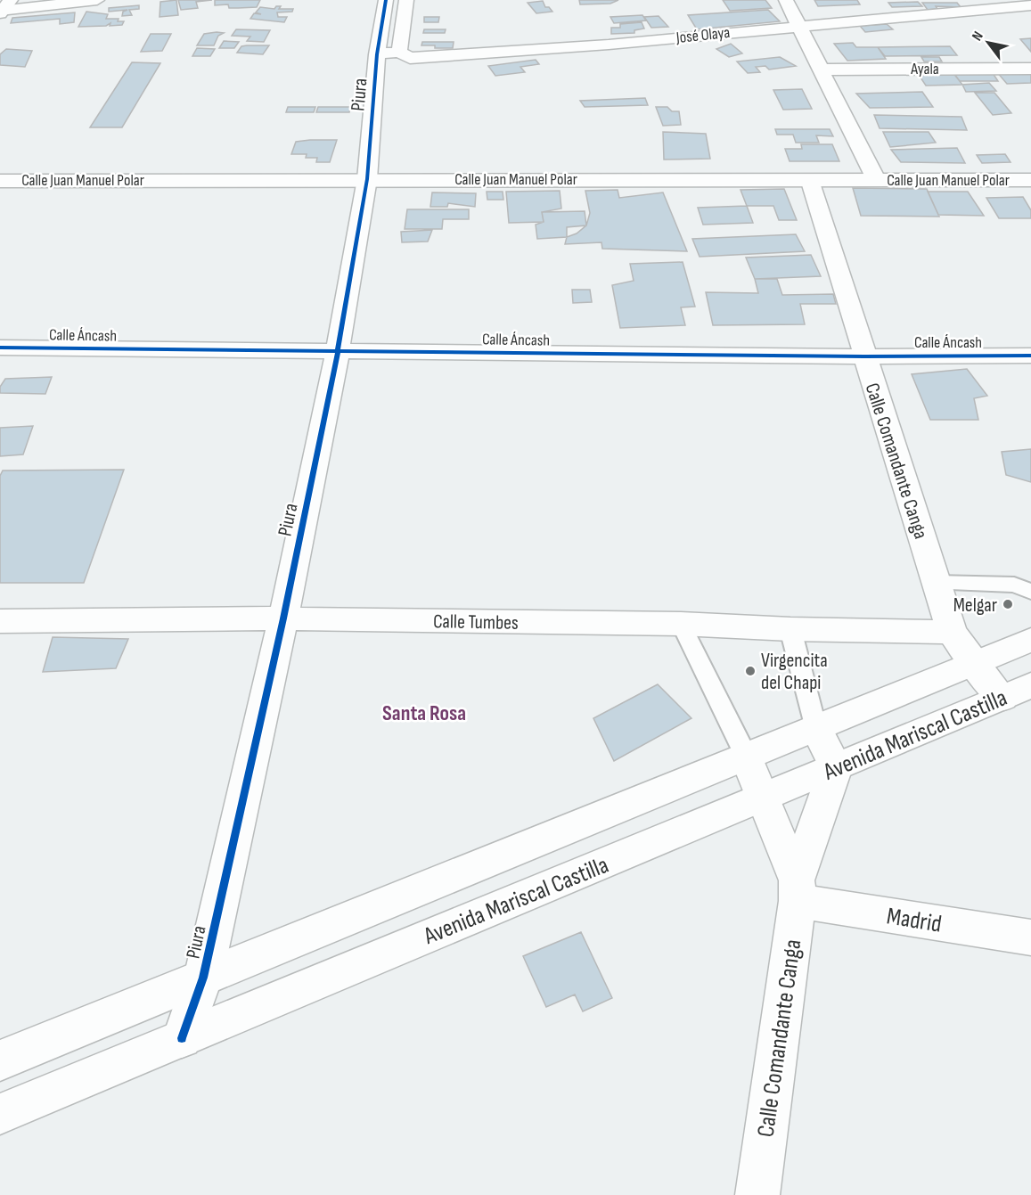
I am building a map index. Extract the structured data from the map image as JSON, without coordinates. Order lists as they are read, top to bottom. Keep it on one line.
{"streets":{"street":["José Olaya","Ayala","Piura","Calle Juan Manuel Polar","Calle Áncash","Calle Comandante Canga","Calle Tumbes","Avenida Mariscal Castilla","Madrid"]},"crossings":[["José Olaya","Piura"],["Piura","Calle Juan Manuel Polar"],["Piura","Calle Áncash"],["Piura","Calle Tumbes"],["Piura","Avenida Mariscal Castilla"],["Calle Juan Manuel Polar","Calle Comandante Canga"],["Calle Áncash","Calle Comandante Canga"],["Calle Comandante Canga","Calle Tumbes"],["Calle Comandante Canga","Avenida Mariscal Castilla"],["Calle Comandante Canga","Madrid"]],"districts":["Santa Rosa"],"places":["Melgar","Virgencita del Chapi"],"north":"top left"}
